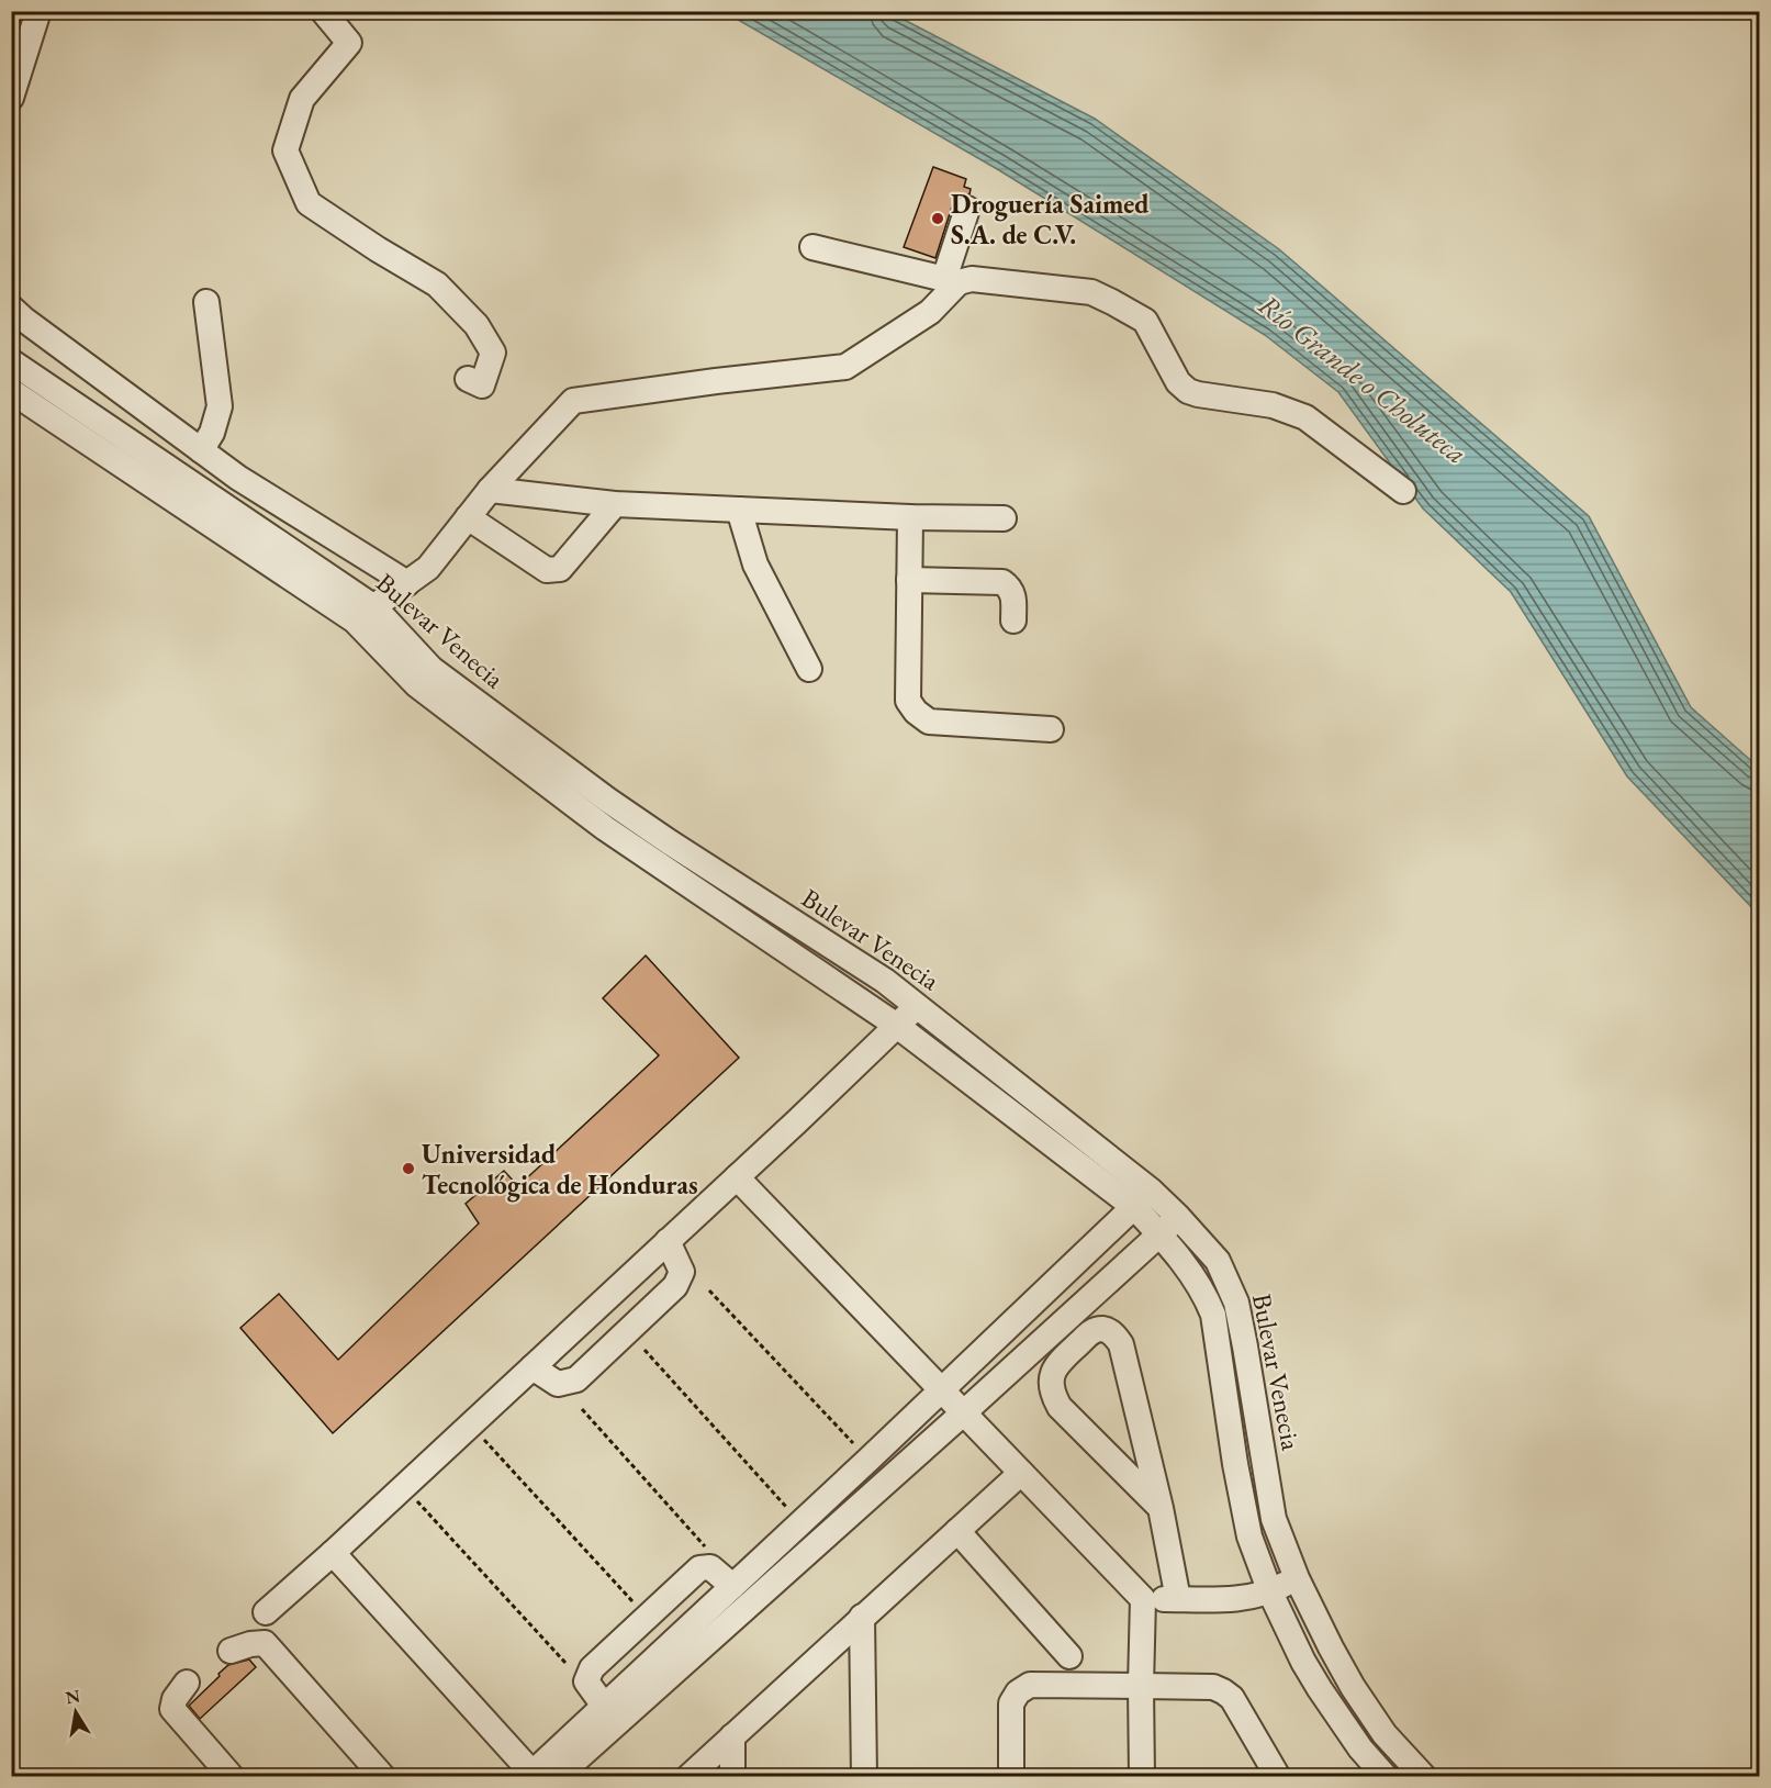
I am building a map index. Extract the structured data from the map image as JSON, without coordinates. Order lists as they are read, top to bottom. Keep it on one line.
{"streets":{"street":["Bulevar Venecia"]},"water":["Río Grande o Choluteca"],"places":["Droguería Saimed S.A. de C.V.","Universidad Tecnológica de Honduras"],"north":"top"}
